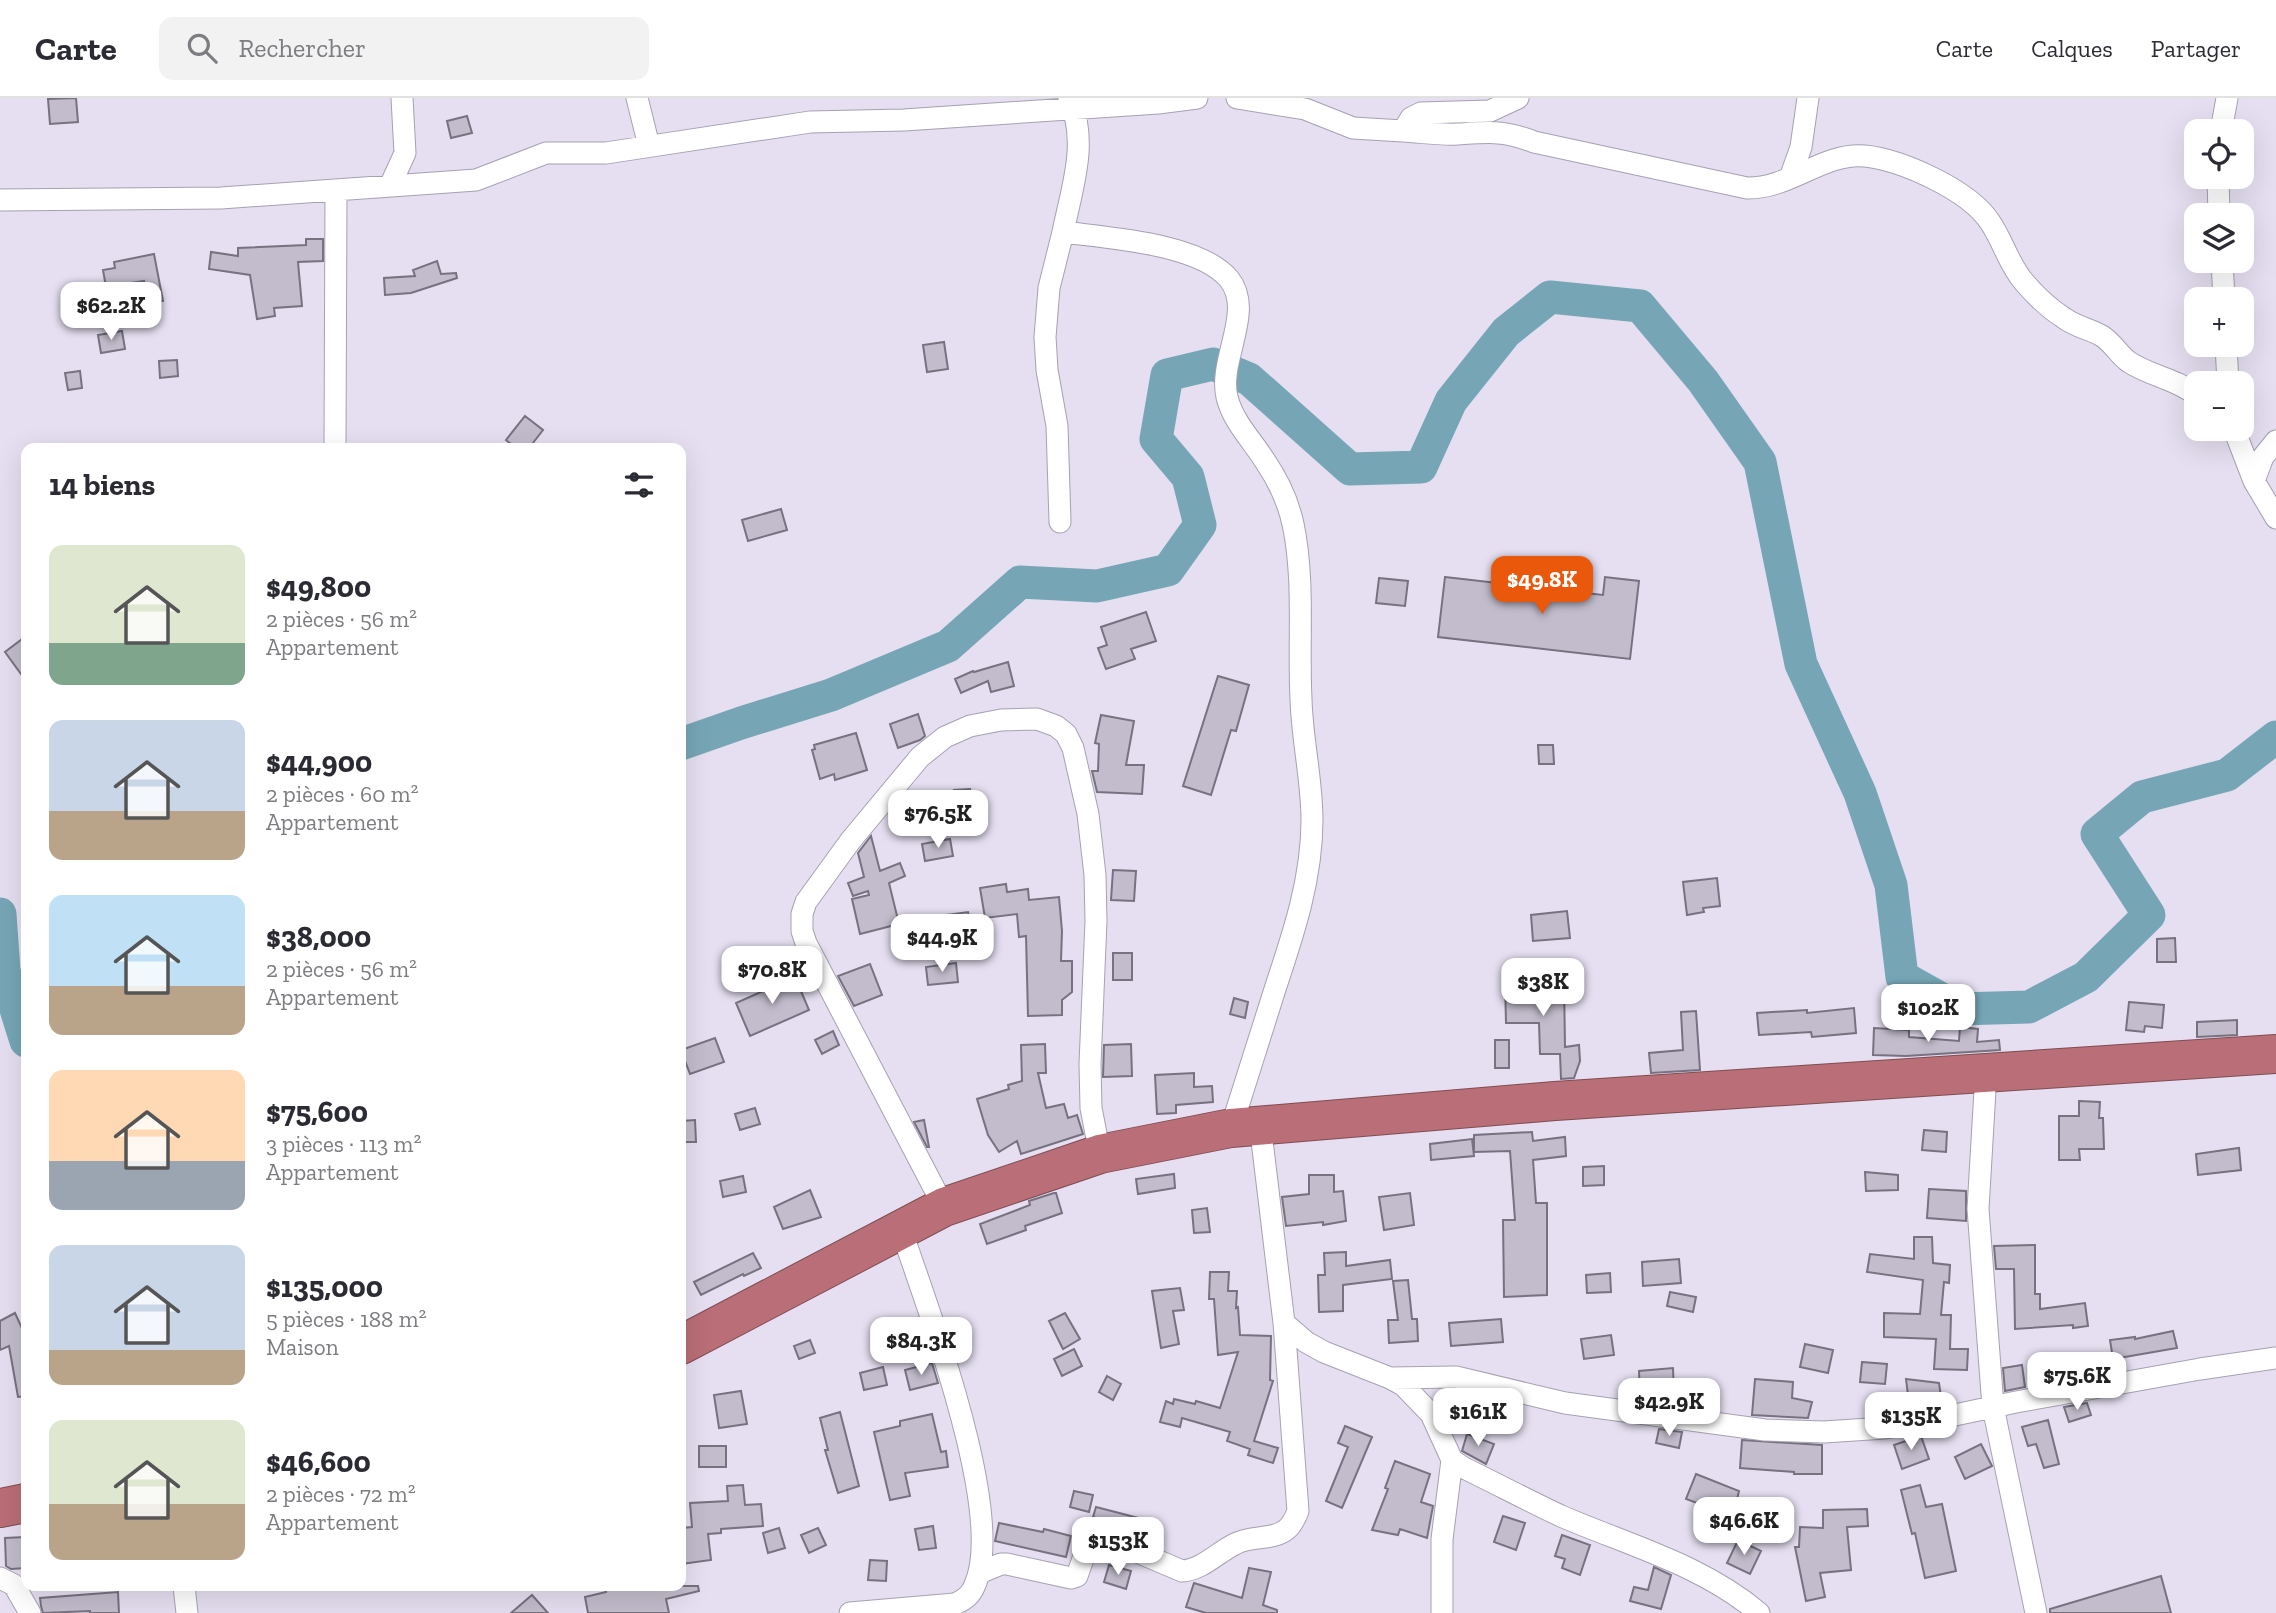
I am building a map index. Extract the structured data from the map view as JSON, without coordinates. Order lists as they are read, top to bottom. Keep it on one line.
{"page":{"header":"Carte","search":"Rechercher","nav":["Carte","Calques","Partager"],"map_buttons":["+","−"],"price":["$62.2K","$49.8K","$76.5K","$44.9K","$70.8K","$38K","$102K","$84.3K","$75.6K","$42.9K","$161K","$135K","$46.6K","$153K"],"heading":"14 biens","list":[{"name":"$49,800","note":"2 pièces · 56 m² · Appartement"},{"name":"$44,900","note":"2 pièces · 60 m² · Appartement"},{"name":"$38,000","note":"2 pièces · 56 m² · Appartement"},{"name":"$75,600","note":"3 pièces · 113 m² · Appartement"},{"name":"$135,000","note":"5 pièces · 188 m² · Maison"},{"name":"$46,600","note":"2 pièces · 72 m² · Appartement"}]}}
